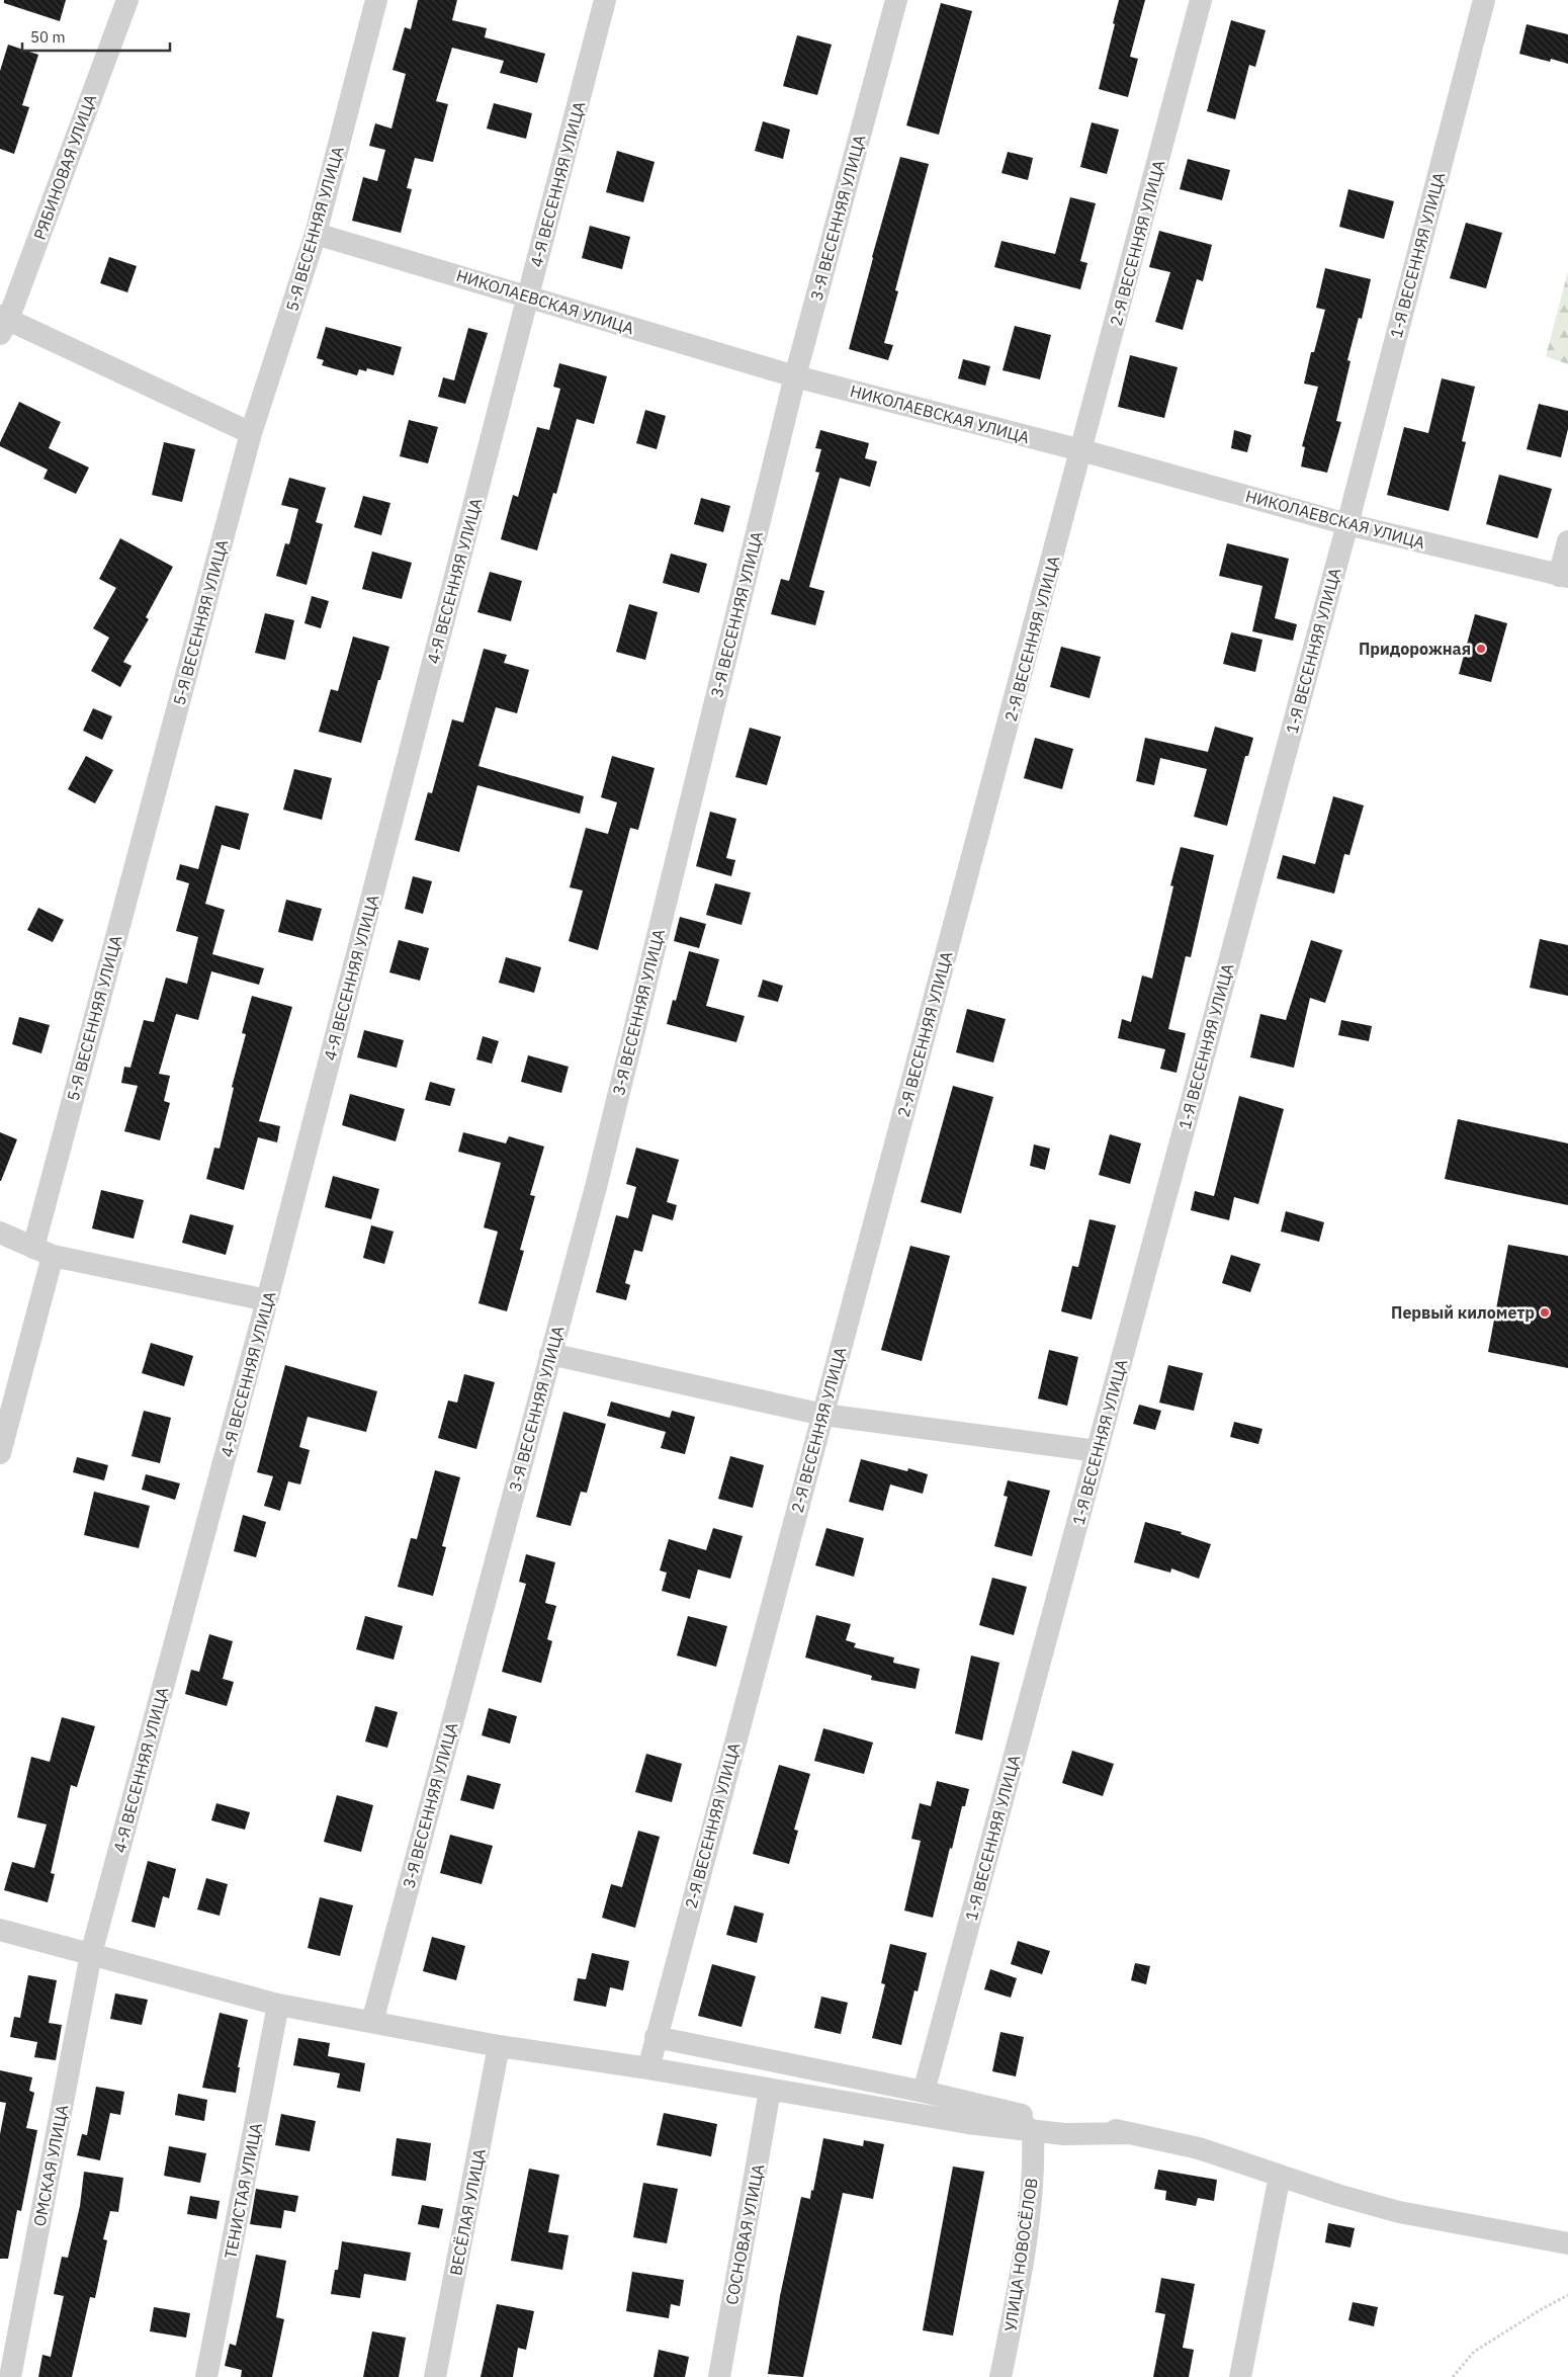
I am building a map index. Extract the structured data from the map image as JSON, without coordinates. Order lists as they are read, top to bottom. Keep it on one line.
{"streets":{"street":["РЯБИНОВАЯ УЛИЦА","4-Я ВЕСЕННЯЯ УЛИЦА","3-Я ВЕСЕННЯЯ УЛИЦА","5-Я ВЕСЕННЯЯ УЛИЦА","2-Я ВЕСЕННЯЯ УЛИЦА","1-Я ВЕСЕННЯЯ УЛИЦА","НИКОЛАЕВСКАЯ УЛИЦА","ОМСКАЯ УЛИЦА","ТЕНИСТАЯ УЛИЦА","ВЕСЁЛАЯ УЛИЦА","СОСНОВАЯ УЛИЦА","УЛИЦА НОВОСЁЛОВ"]},"crossings":[["4-Я ВЕСЕННЯЯ УЛИЦА","НИКОЛАЕВСКАЯ УЛИЦА"],["4-Я ВЕСЕННЯЯ УЛИЦА","ОМСКАЯ УЛИЦА"],["3-Я ВЕСЕННЯЯ УЛИЦА","НИКОЛАЕВСКАЯ УЛИЦА"],["5-Я ВЕСЕННЯЯ УЛИЦА","НИКОЛАЕВСКАЯ УЛИЦА"],["2-Я ВЕСЕННЯЯ УЛИЦА","НИКОЛАЕВСКАЯ УЛИЦА"],["1-Я ВЕСЕННЯЯ УЛИЦА","НИКОЛАЕВСКАЯ УЛИЦА"]],"places":["Придорожная","Первый километр"],"scale_bar":"50 m"}
